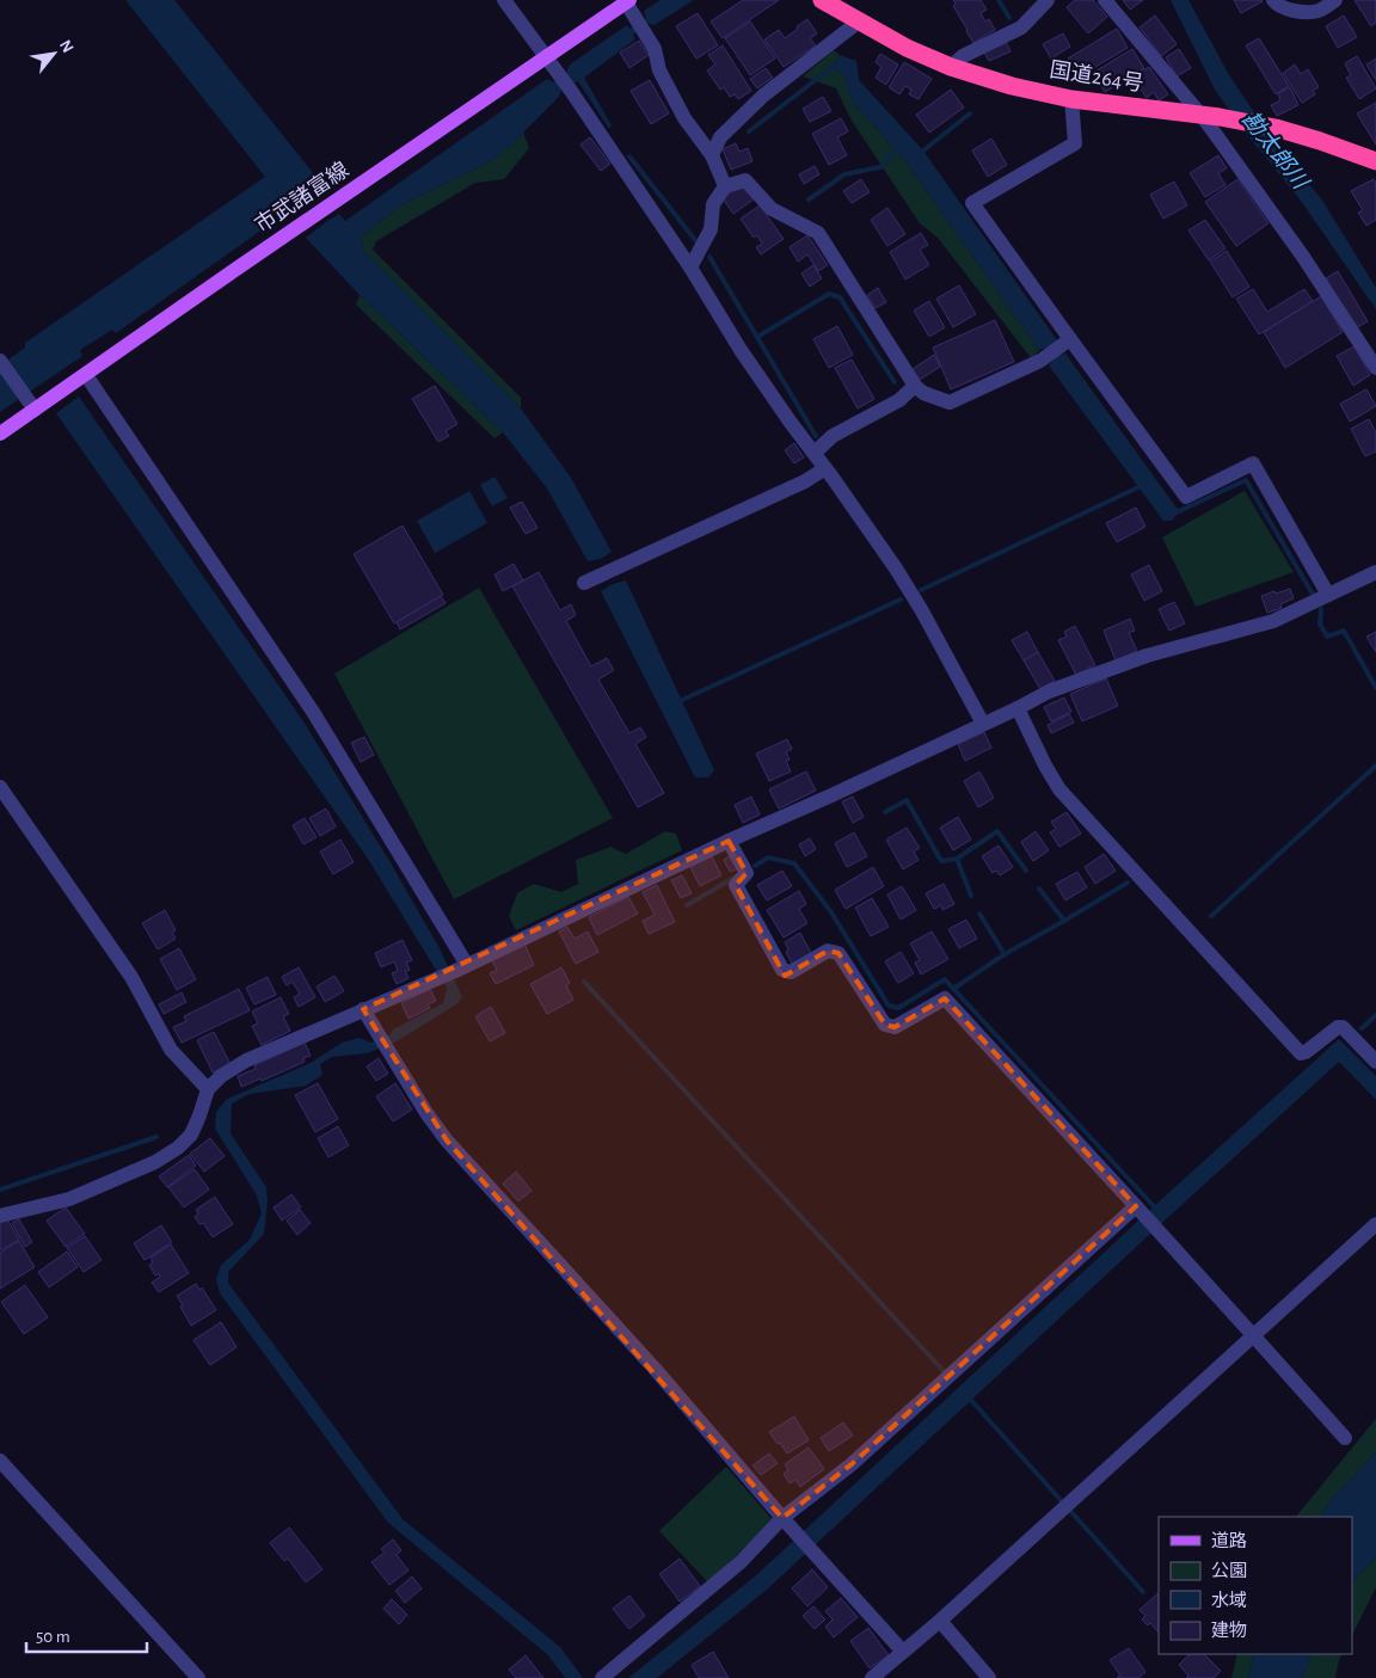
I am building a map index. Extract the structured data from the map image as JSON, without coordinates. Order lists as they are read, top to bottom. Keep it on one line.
{"streets":{"highway":["国道264号"],"main road":["市武諸富線"]},"water":["勘太郎川"],"legend":["道路","公園","水域","建物"],"scale_bar":"50 m","north":"top right"}
